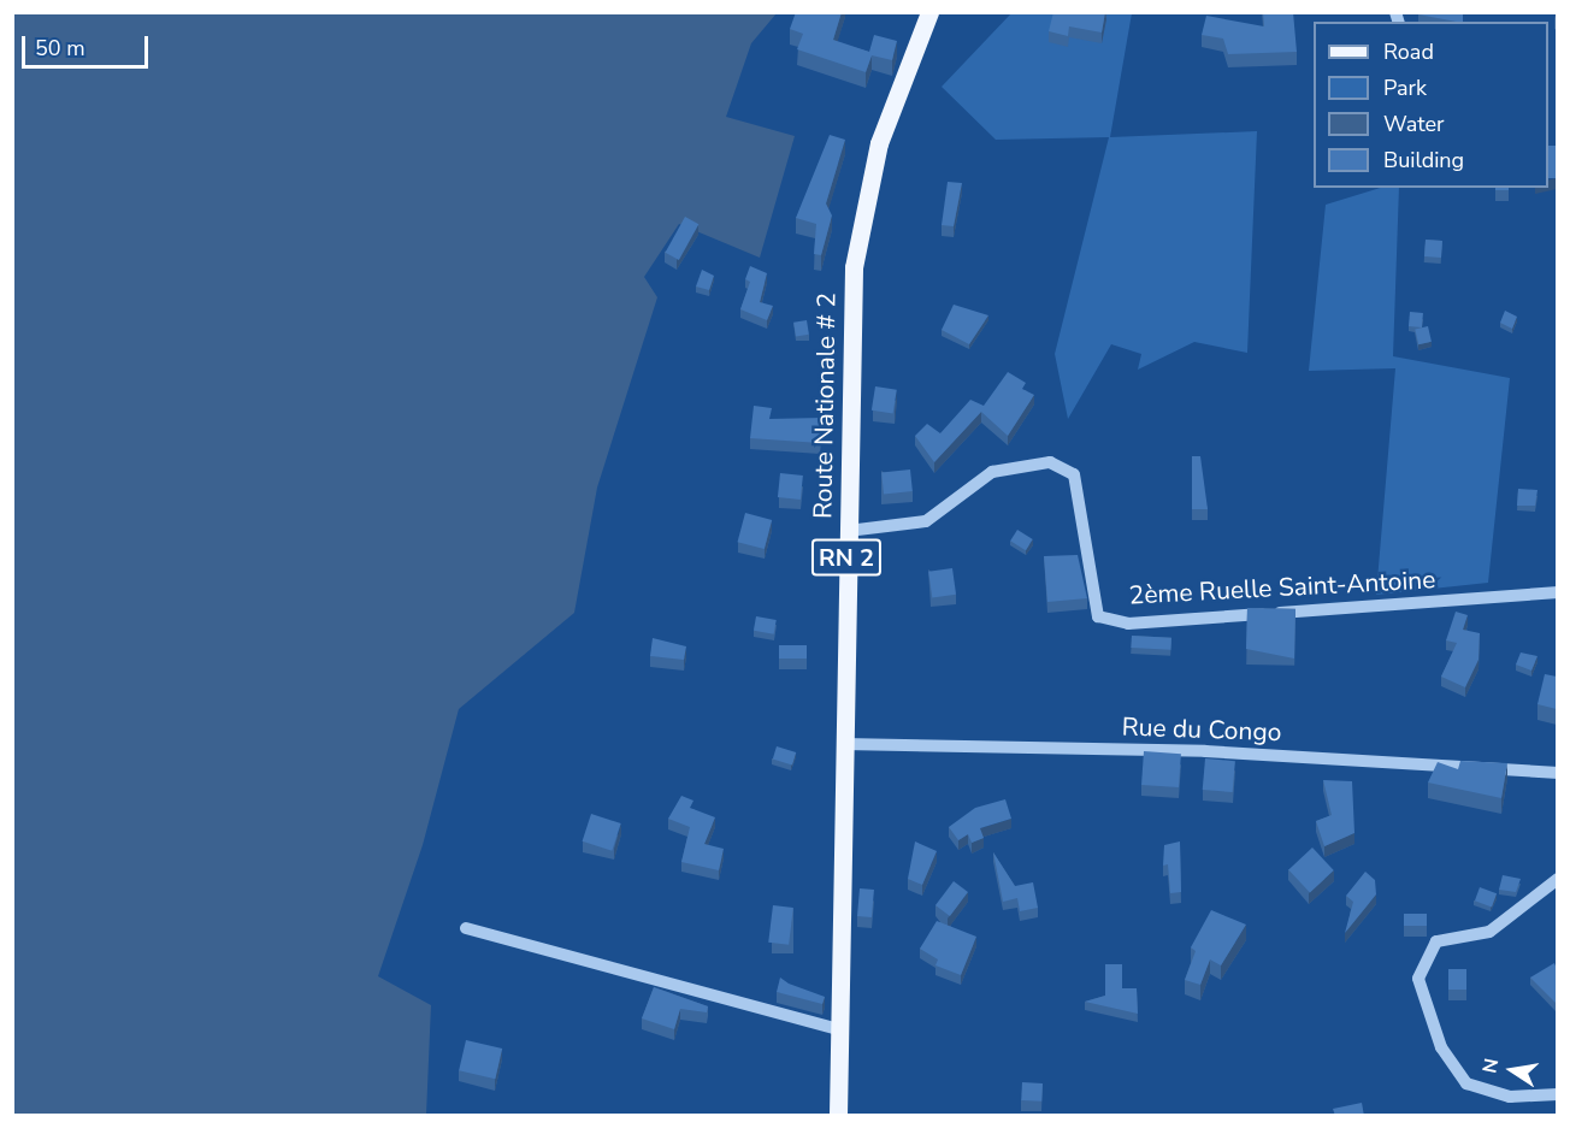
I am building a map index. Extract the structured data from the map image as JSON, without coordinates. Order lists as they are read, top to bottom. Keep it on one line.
{"streets":{"main road":["Route Nationale # 2","RN 2"],"street":["2ème Ruelle Saint-Antoine","Rue du Congo"]},"crossings":[["Route Nationale # 2","2ème Ruelle Saint-Antoine"],["Route Nationale # 2","Rue du Congo"]],"legend":["Road","Park","Water","Building"],"scale_bar":"50 m","north":"left"}
